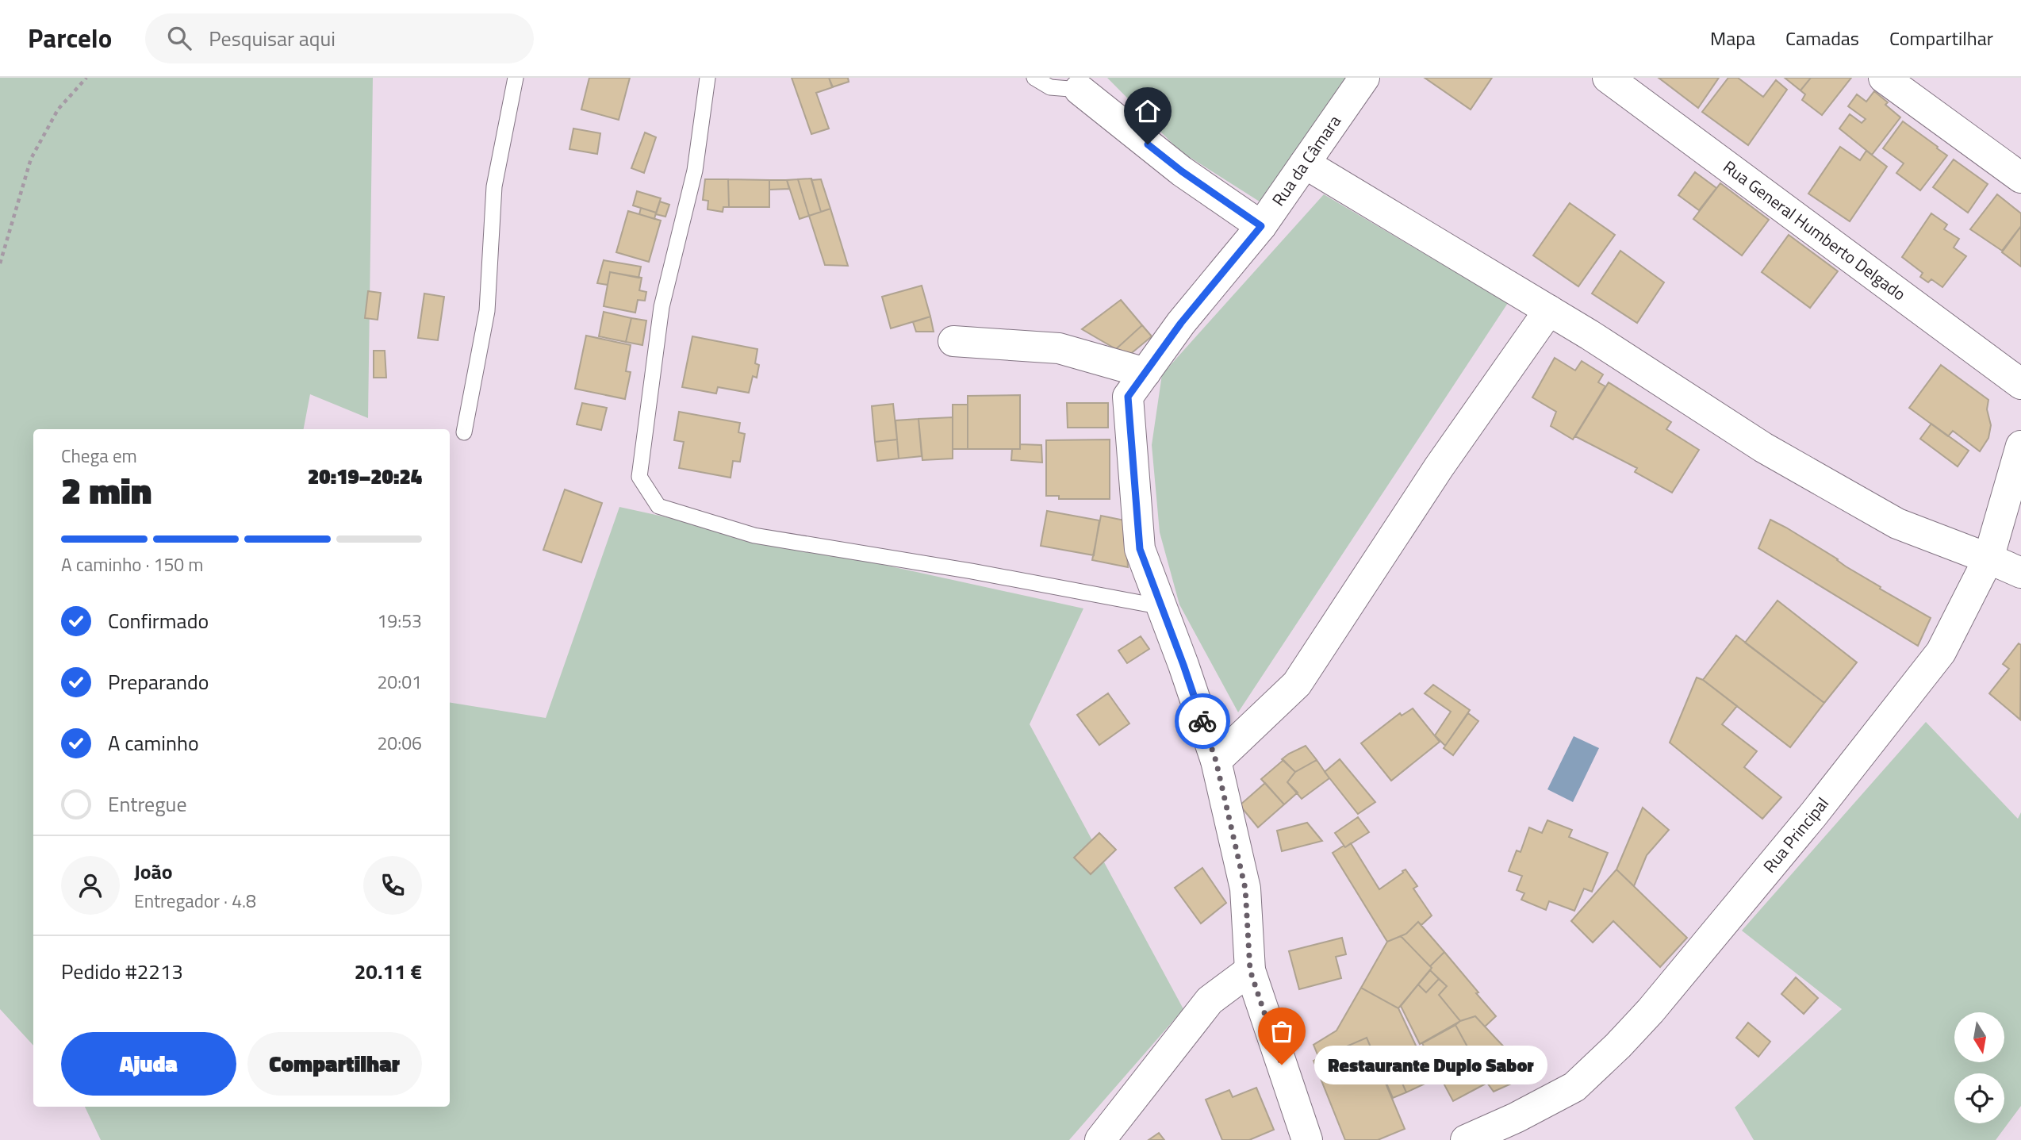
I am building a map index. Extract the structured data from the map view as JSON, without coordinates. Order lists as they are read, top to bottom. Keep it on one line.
{"streets":{"street":["Rua da Câmara","Rua General Humberto Delgado","Rua Principal"]},"places":["Restaurante Duplo Sabor"],"north":"bottom","page":{"header":"Parcelo","search":"Pesquisar aqui","nav":["Mapa","Camadas","Compartilhar"],"heading":["2 min","Chega em","20:19–20:24"],"panel":["João","Entregador · 4.8","Pedido #2213","20.11 €"],"bar":"A caminho · 150 m","list":[["Confirmado","19:53"],["Preparando","20:01"],["A caminho","20:06"],"Entregue"],"buttons":["Ajuda","Compartilhar"],"bubble":"Restaurante Duplo Sabor"}}
